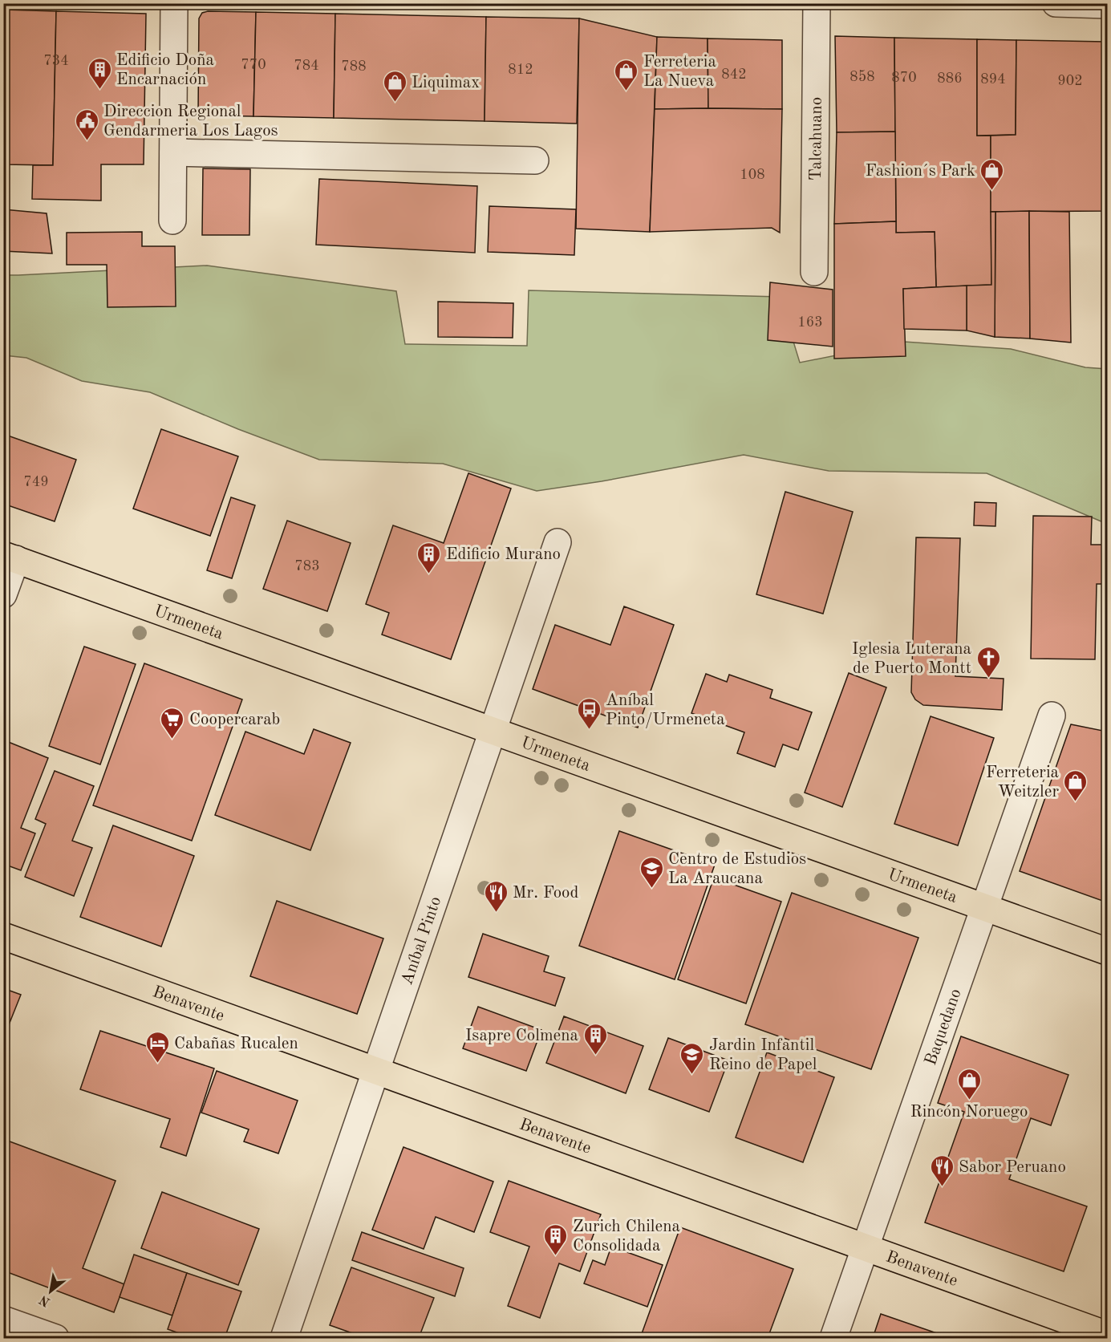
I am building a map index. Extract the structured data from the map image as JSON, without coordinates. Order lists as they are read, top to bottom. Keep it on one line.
{"streets":{"main road":["Urmeneta","Benavente"],"street":["Talcahuano","Aníbal Pinto","Baquedano"]},"crossings":[["Urmeneta","Aníbal Pinto"],["Urmeneta","Baquedano"],["Aníbal Pinto","Benavente"],["Benavente","Baquedano"]],"places":{"building":["Edificio Doña Encarnación","Edificio Murano","Isapre Colmena","Zurich Chilena Consolidada"],"shop":["Ferreteria La Nueva","Liquimax","Fashion´s Park","Ferreteria Weitzler","Rincón Noruego"],"public building":["Direccion Regional Gendarmeria Los Lagos"],"church":["Iglesia Luterana de Puerto Montt"],"bus stop":["Aníbal Pinto/Urmeneta"],"supermarket":["Coopercarab"],"school or university":["Centro de Estudios La Araucana","Jardin Infantil Reino de Papel"],"restaurant":["Mr. Food","Sabor Peruano"],"hotel":["Cabañas Rucalen"]},"house_numbers":["734","770","784","788","812","842","858","870","886","894","902","108","163","749","783"],"north":"bottom left"}
